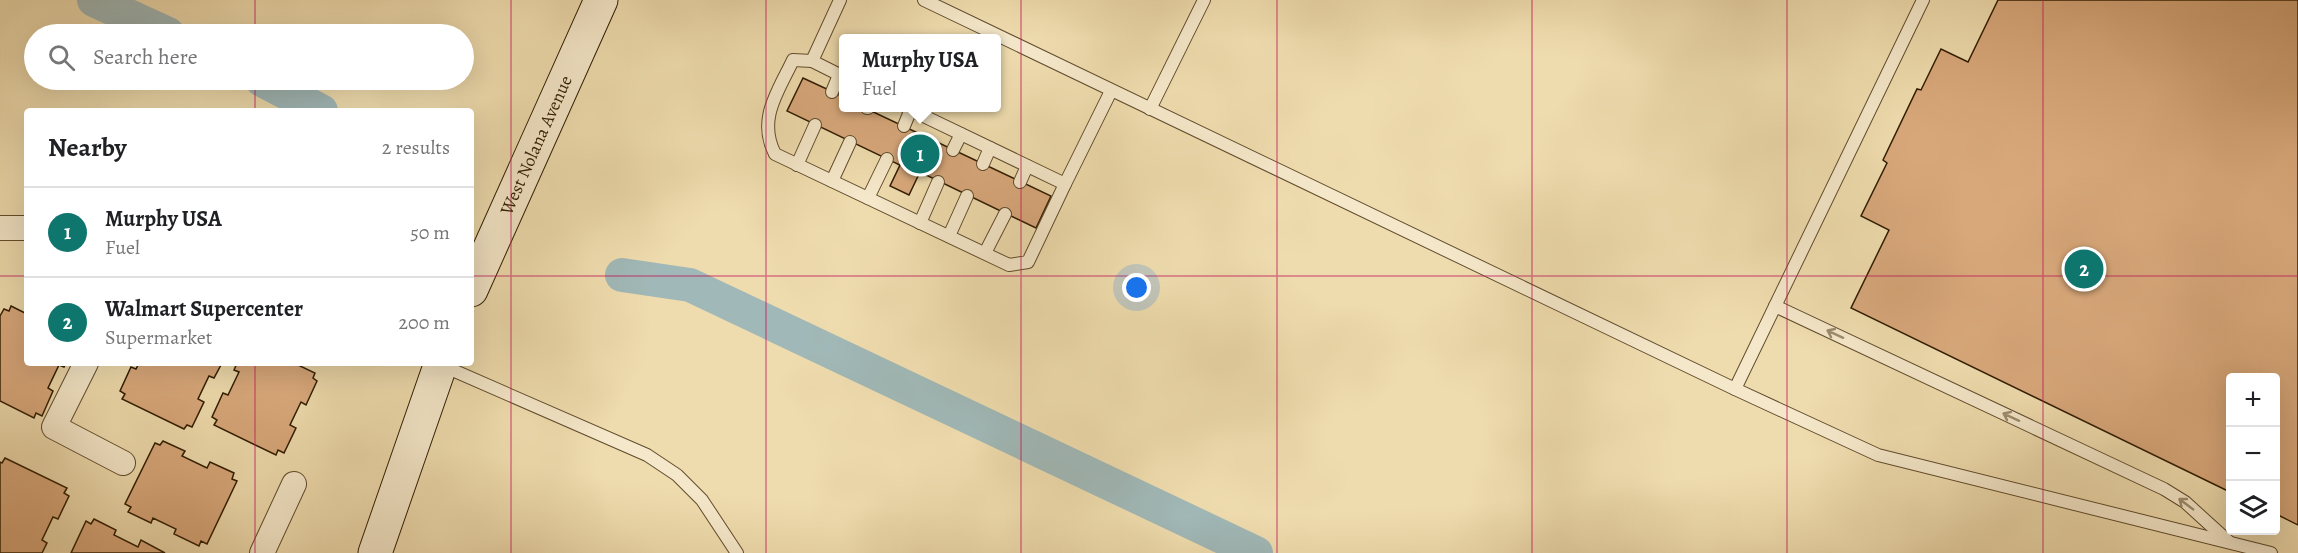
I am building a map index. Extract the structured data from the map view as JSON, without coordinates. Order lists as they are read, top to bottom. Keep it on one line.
{"streets":{"main road":["West Nolana Avenue"]},"page":{"search":"Search here","popup":["Murphy USA","Fuel"],"heading":["Nearby","2 results"],"pins":["1","2"],"list":[{"mark":"1","name":"Murphy USA","note":"Fuel","value":"50 m"},{"mark":"2","name":"Walmart Supercenter","note":"Supermarket","value":"200 m"}],"map_buttons":["+","−"]}}
